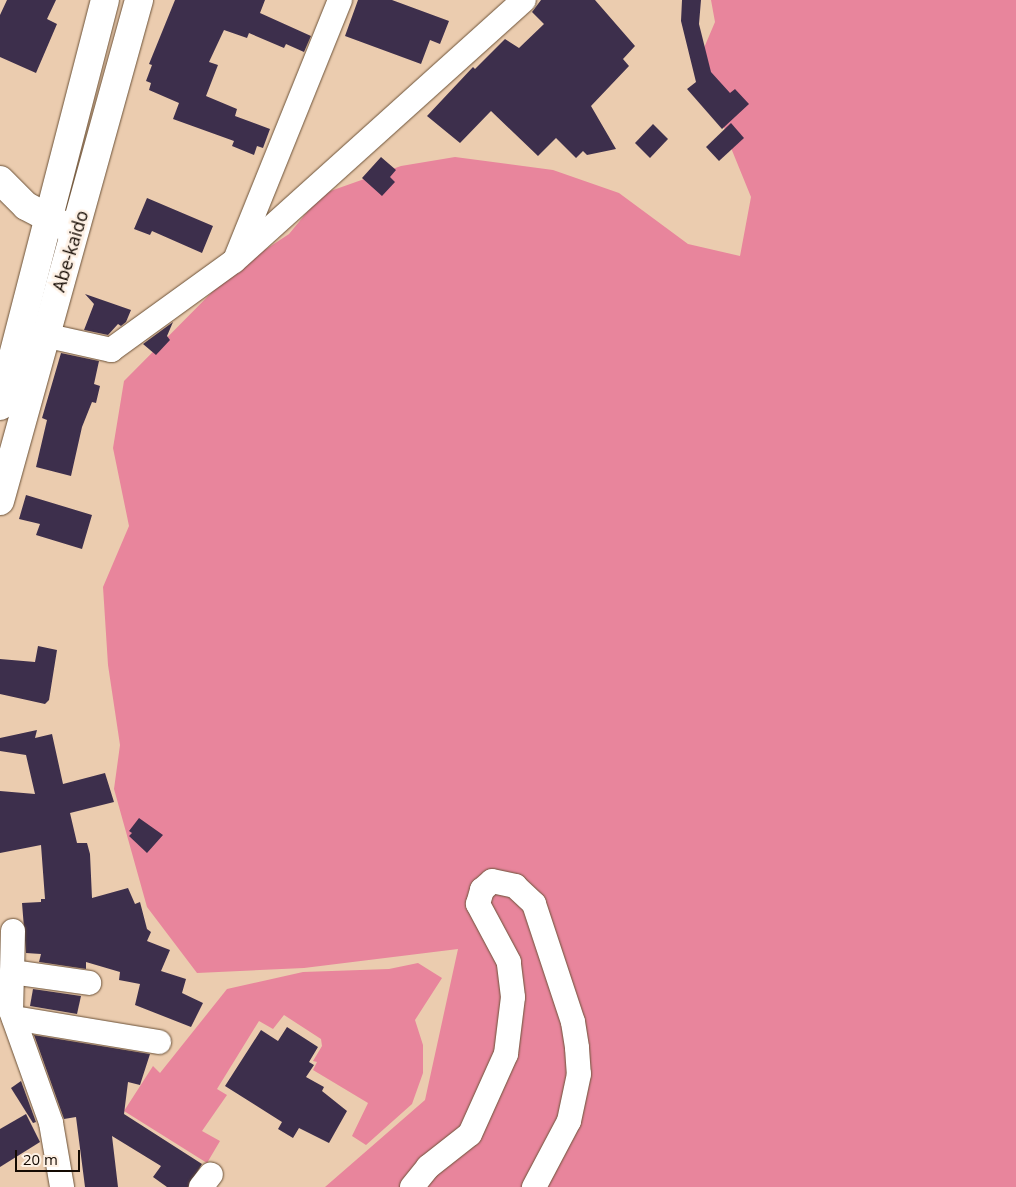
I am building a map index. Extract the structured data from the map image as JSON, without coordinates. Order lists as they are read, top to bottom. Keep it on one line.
{"streets":{"main road":["Abe-kaido"]},"scale_bar":"20 m"}
